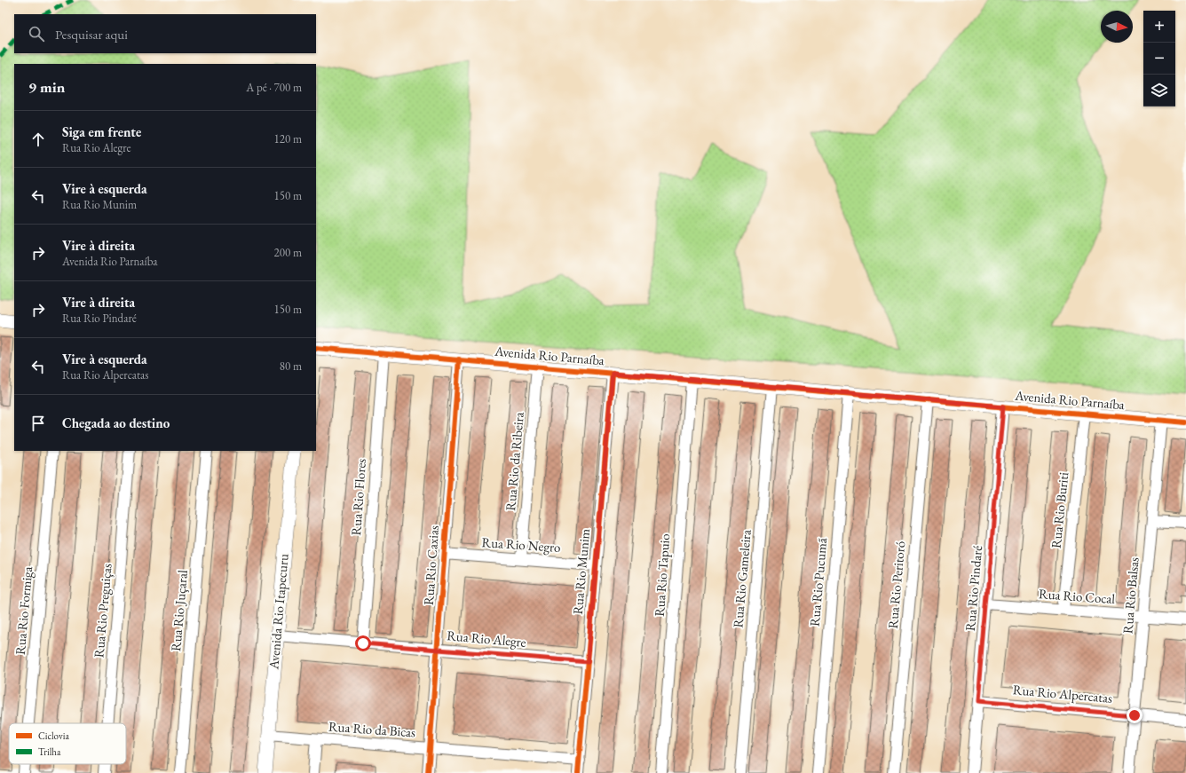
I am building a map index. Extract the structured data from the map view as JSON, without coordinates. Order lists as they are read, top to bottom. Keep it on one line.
{"streets":{"street":["Avenida Rio Parnaíba","Rua Rio da Ribeira","Rua Rio Flores","Rua Rio Buriti","Rua Rio Negro","Rua Rio Caxias","Rua Rio Munim","Rua Rio Tapuio","Rua Rio Gameleira","Rua Rio Pucumã","Rua Rio Peritoró","Rua Rio Pindaré","Rua Rio Balsas","Rua Rio Cocal","Rua Rio Formiga","Rua Rio Preguiças","Rua Rio Juçaral","Avenida Rio Itapecuru","Rua Rio Alegre","Rua Rio Alpercatas","Rua Rio da Bicas"]},"crossings":[["Avenida Rio Parnaíba","Rua Rio da Ribeira"],["Avenida Rio Parnaíba","Rua Rio Flores"],["Avenida Rio Parnaíba","Rua Rio Buriti"],["Avenida Rio Parnaíba","Rua Rio Caxias"],["Avenida Rio Parnaíba","Rua Rio Munim"],["Avenida Rio Parnaíba","Rua Rio Tapuio"],["Avenida Rio Parnaíba","Rua Rio Gameleira"],["Avenida Rio Parnaíba","Rua Rio Pucumã"],["Avenida Rio Parnaíba","Rua Rio Peritoró"],["Avenida Rio Parnaíba","Rua Rio Pindaré"],["Avenida Rio Parnaíba","Rua Rio Balsas"],["Rua Rio da Ribeira","Rua Rio Negro"],["Rua Rio Flores","Rua Rio Alegre"],["Rua Rio Buriti","Rua Rio Cocal"],["Rua Rio Negro","Rua Rio Caxias"],["Rua Rio Negro","Rua Rio Munim"],["Rua Rio Caxias","Rua Rio Alegre"],["Rua Rio Caxias","Rua Rio da Bicas"],["Rua Rio Munim","Rua Rio Alegre"],["Rua Rio Munim","Rua Rio da Bicas"],["Rua Rio Pindaré","Rua Rio Cocal"],["Rua Rio Pindaré","Rua Rio Alpercatas"],["Rua Rio Balsas","Rua Rio Cocal"],["Rua Rio Balsas","Rua Rio Alpercatas"],["Avenida Rio Itapecuru","Rua Rio Alegre"],["Avenida Rio Itapecuru","Rua Rio da Bicas"]],"legend":["Ciclovia","Trilha"],"north":"right","page":{"map_buttons":["+","−"],"search":"Pesquisar aqui","heading":["9 min","A pé · 700 m"],"list":[["Siga em frente","Rua Rio Alegre","120 m"],["Vire à esquerda","Rua Rio Munim","150 m"],["Vire à direita","Avenida Rio Parnaíba","200 m"],["Vire à direita","Rua Rio Pindaré","150 m"],["Vire à esquerda","Rua Rio Alpercatas","80 m"],"Chegada ao destino"]}}
